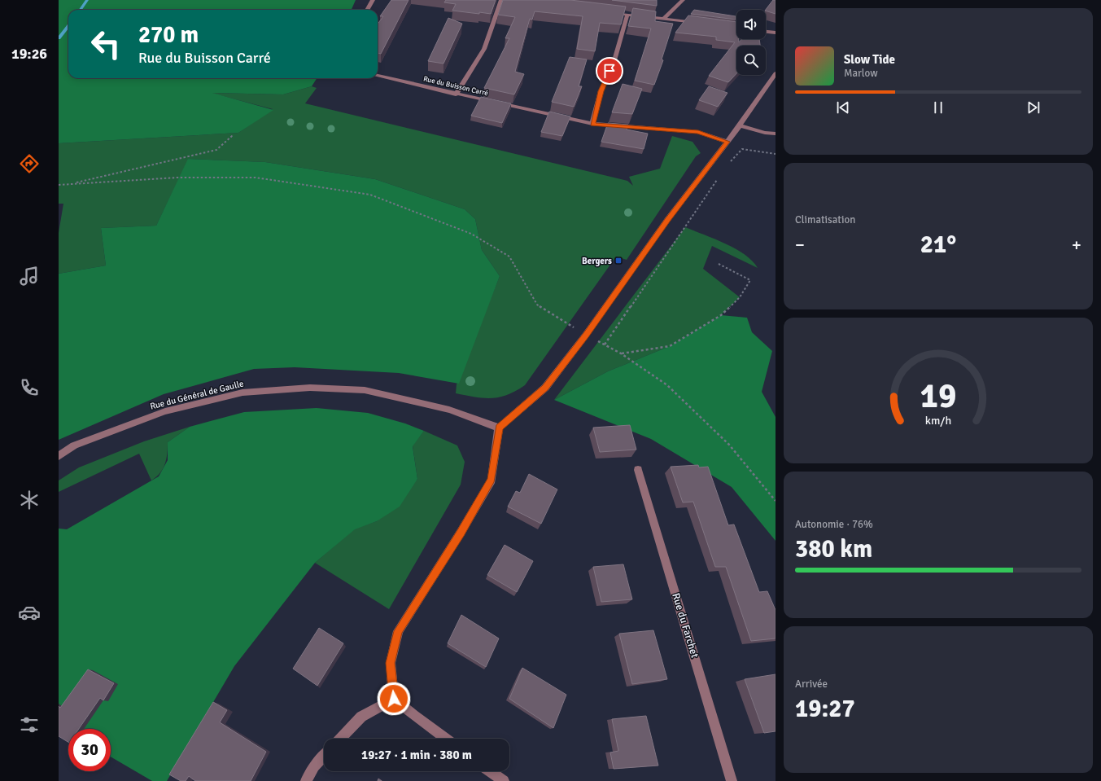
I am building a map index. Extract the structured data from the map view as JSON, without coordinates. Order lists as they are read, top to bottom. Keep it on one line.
{"streets":{"street":["Rue du Buisson Carré","Rue du Général de Gaulle","Rue du Farchet"]},"places":{"transit":["Bergers"]},"page":{"tabs":"19:26","turn":["270 m","Rue du Buisson Carré"],"song":["Slow Tide","Marlow"],"tile":["Climatisation",["Autonomie · 76%","380 km"],["Arrivée","19:27"]],"heat":["−","21°","+"],"limit":"30","trip":"19:27 · 1 min · 380 m","gauge":["19","km/h"]}}
